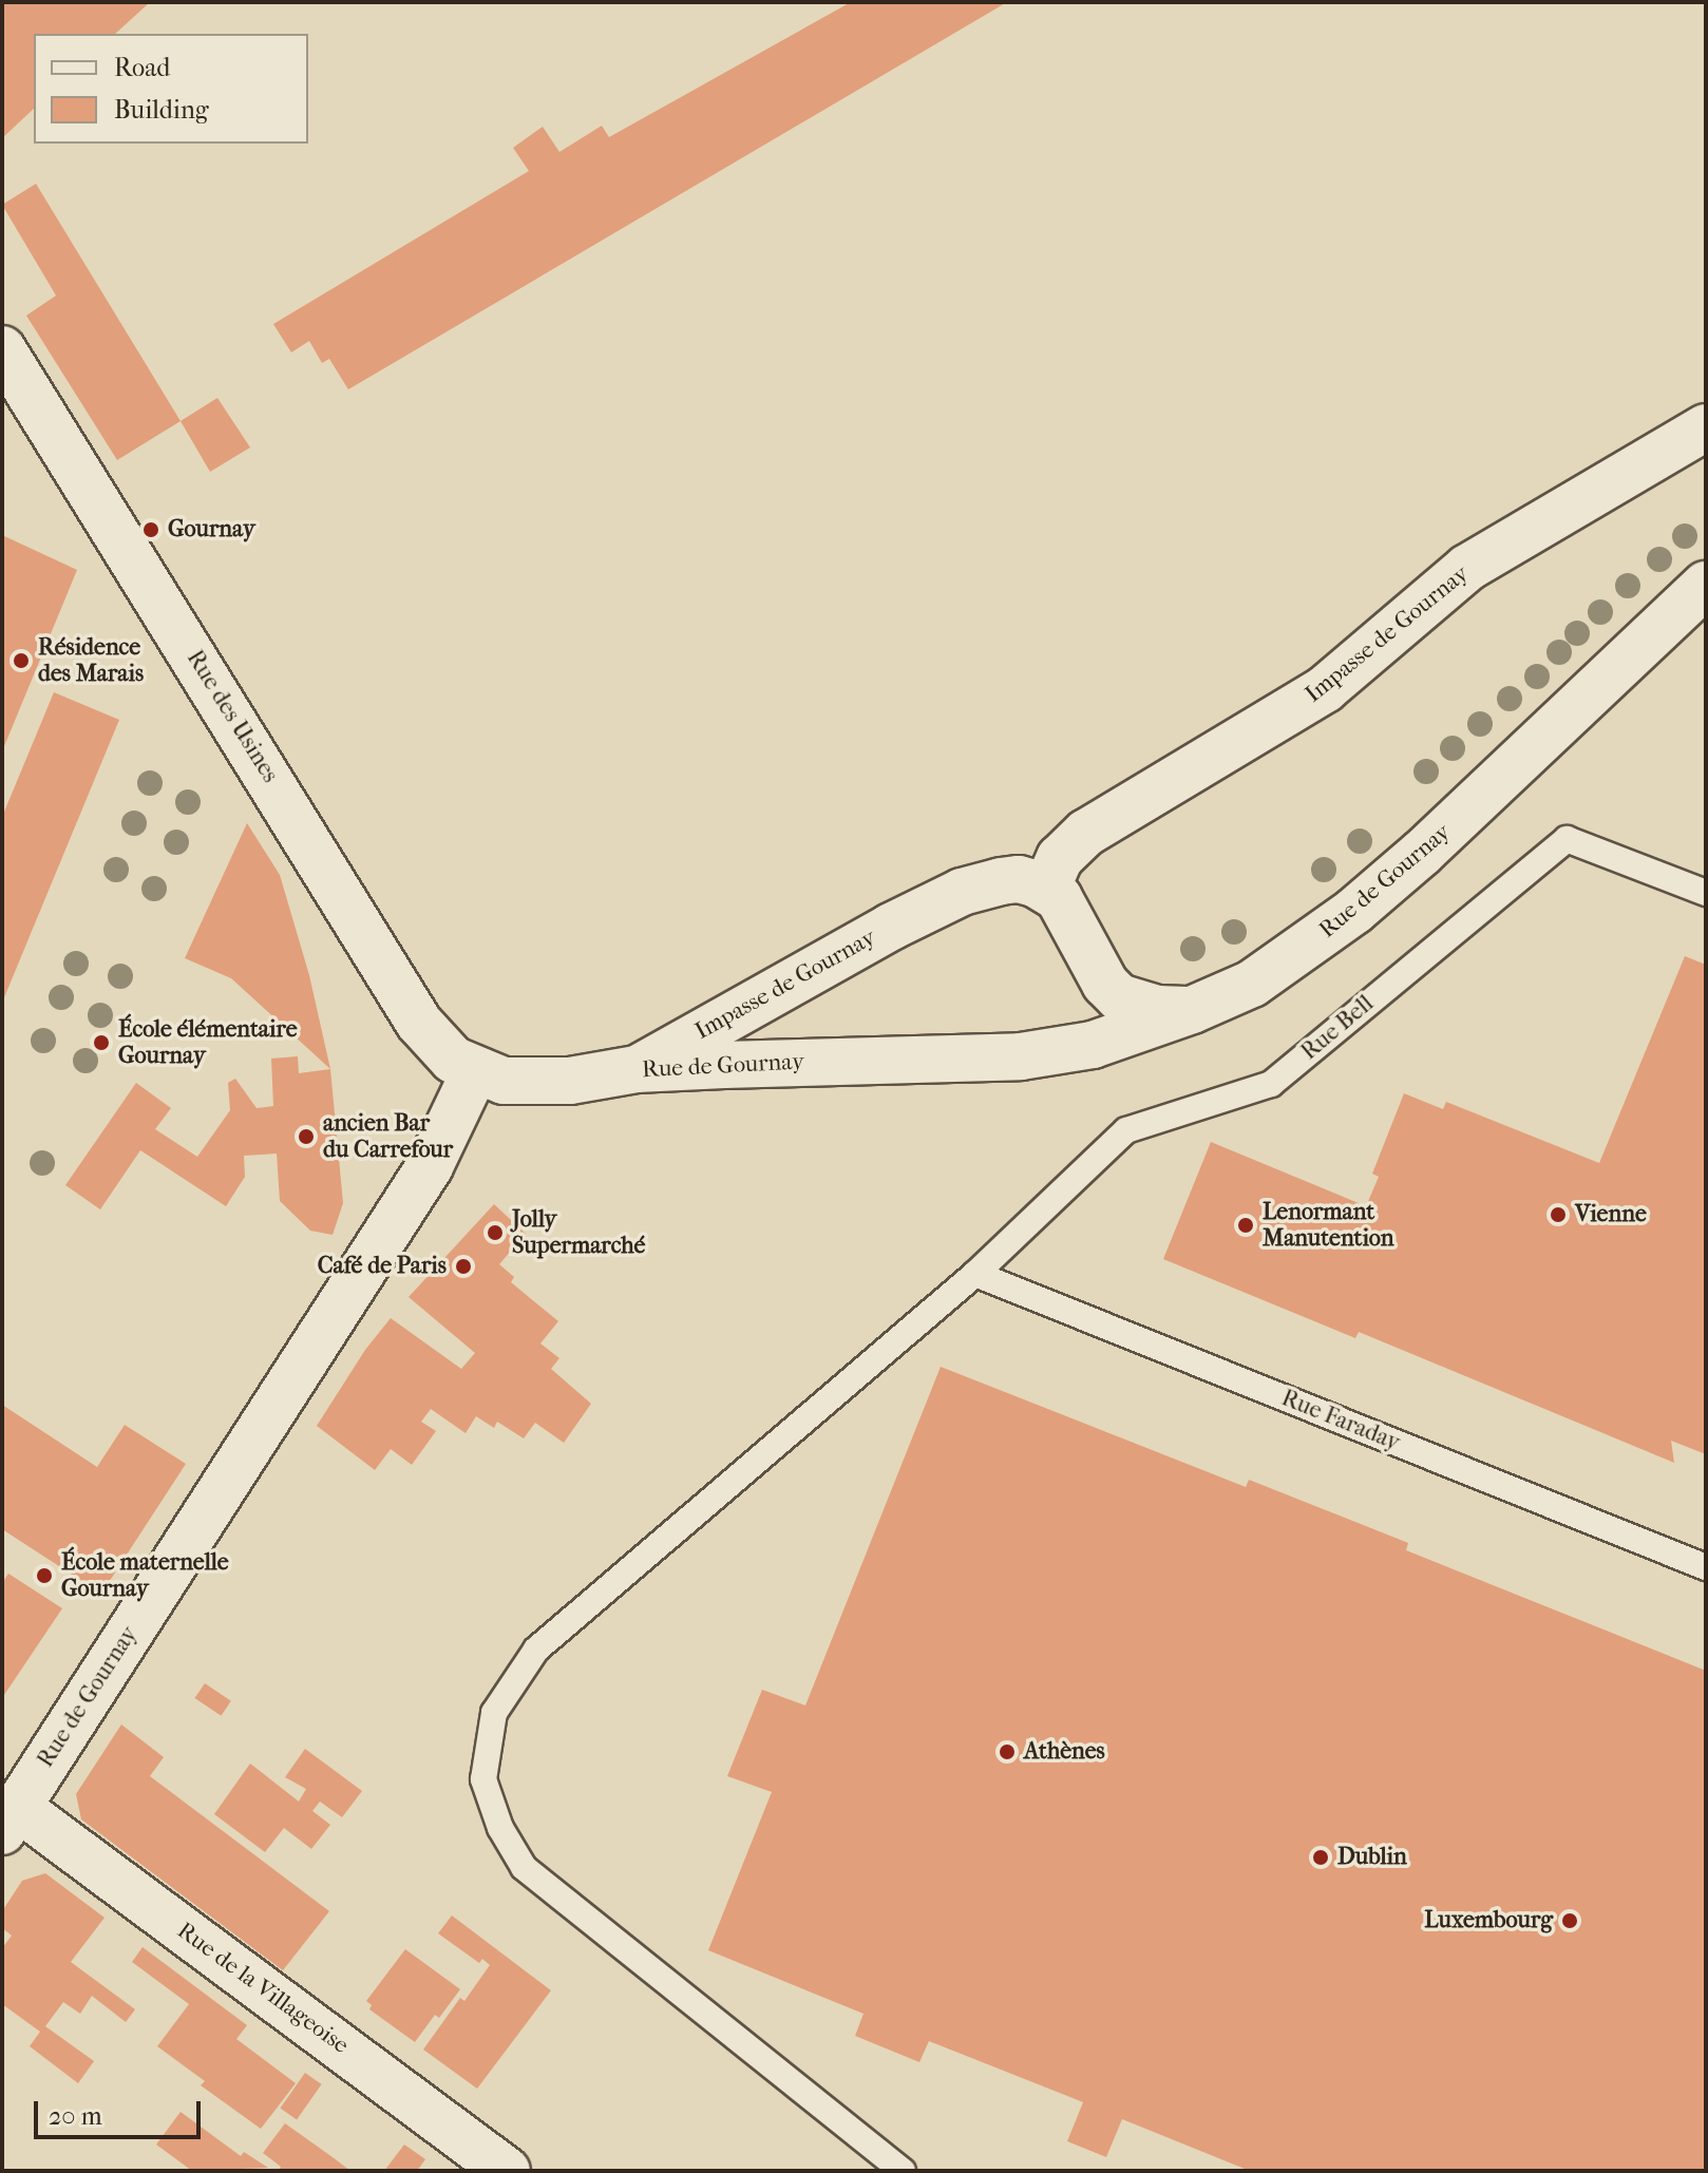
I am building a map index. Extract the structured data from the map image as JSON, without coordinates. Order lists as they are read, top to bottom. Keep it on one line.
{"streets":{"street":["Impasse de Gournay","Rue des Usines","Rue de Gournay","Rue de la Villageoise"],"lane":["Rue Bell","Rue Faraday"]},"crossings":[["Impasse de Gournay","Rue de Gournay"],["Rue des Usines","Rue de Gournay"],["Rue de Gournay","Rue de la Villageoise"],["Rue Bell","Rue Faraday"]],"places":["Gournay","Résidence des Marais","École élémentaire Gournay","ancien Bar du Carrefour","Vienne","Lenormant Manutention","Jolly Supermarché","Café de Paris","École maternelle Gournay","Athènes","Dublin","Luxembourg"],"legend":["Road","Building"],"scale_bar":"20 m"}
